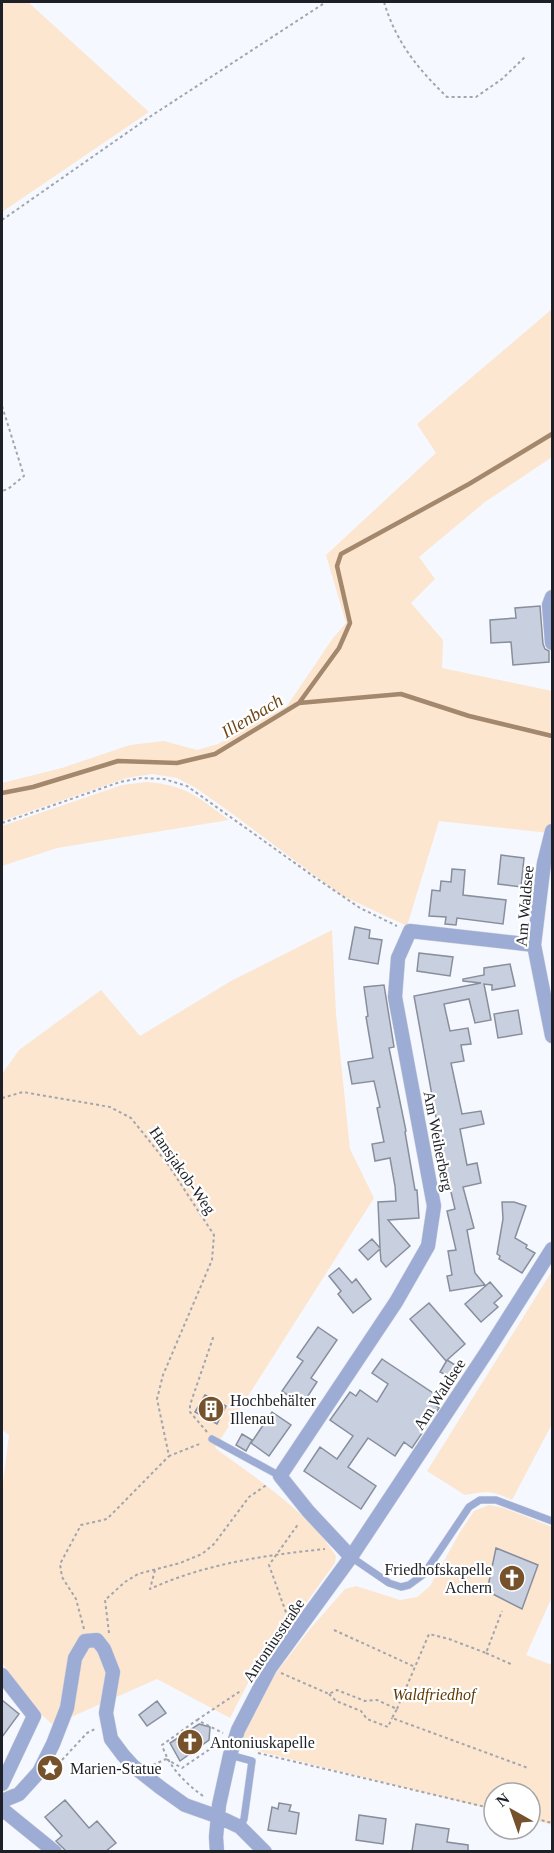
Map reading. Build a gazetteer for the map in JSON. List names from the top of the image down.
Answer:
{
  "streets": {
    "street": ["Am Waldsee", "Am Weiherberg", "Antoniusstraße"],
    "path": ["Hansjakob-Weg"]
  },
  "crossings": [
    ["Am Waldsee", "Antoniusstraße"]
  ],
  "water": ["Illenbach"],
  "parks": ["Waldfriedhof"],
  "places": {
    "building": ["Hochbehälter Illenau"],
    "church": ["Friedhofskapelle Achern", "Antoniuskapelle"],
    "place": ["Marien-Statue"]
  },
  "north": "top left"
}
